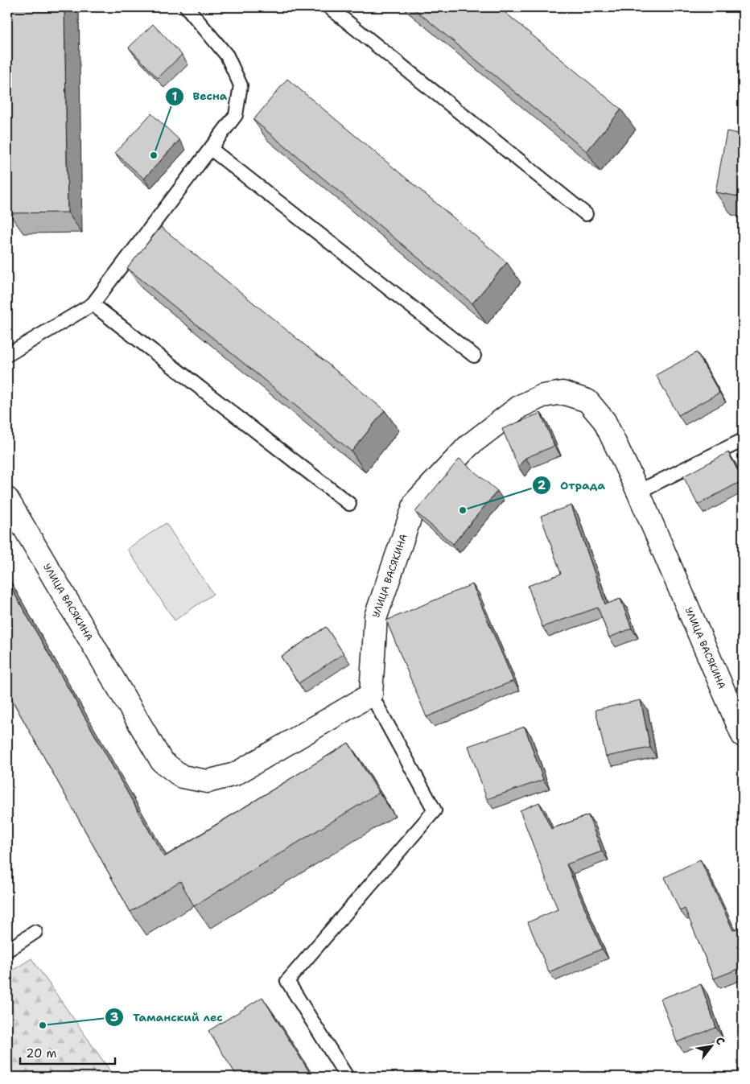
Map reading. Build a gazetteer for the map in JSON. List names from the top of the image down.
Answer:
{
  "streets": {
    "street": ["УЛИЦА ВАСЯКИНА"]
  },
  "places": ["Весна", "Отрада", "Таманский лес"],
  "scale_bar": "20 m",
  "north": "top right"
}
